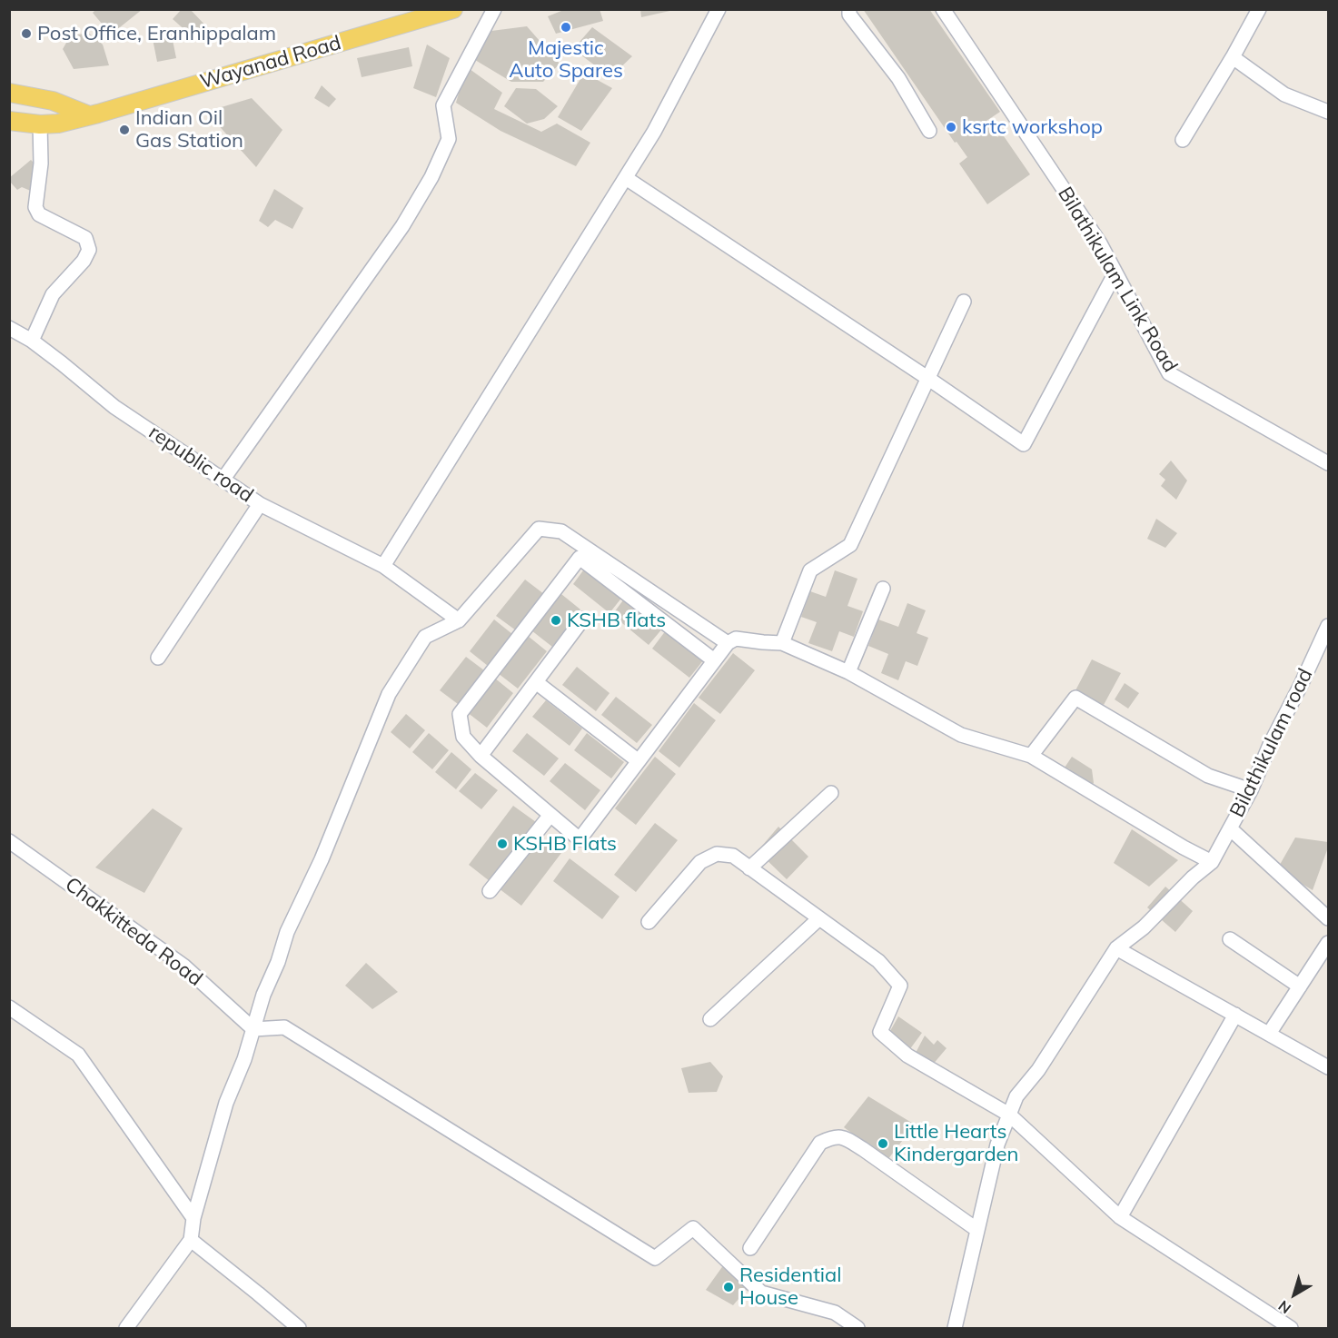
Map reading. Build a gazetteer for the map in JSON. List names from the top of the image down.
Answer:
{
  "streets": {
    "main road": ["Wayanad Road"],
    "street": [
      "Bilathikulam Link Road",
      "republic road",
      "Bilathikulam road",
      "Chakkitteda Road"
    ]
  },
  "places": [
    "Majestic Auto Spares",
    "Post Office, Eranhippalam",
    "ksrtc workshop",
    "Indian Oil Gas Station",
    "KSHB flats",
    "KSHB Flats",
    "Little Hearts Kindergarden",
    "Residential House"
  ],
  "north": "bottom left"
}
